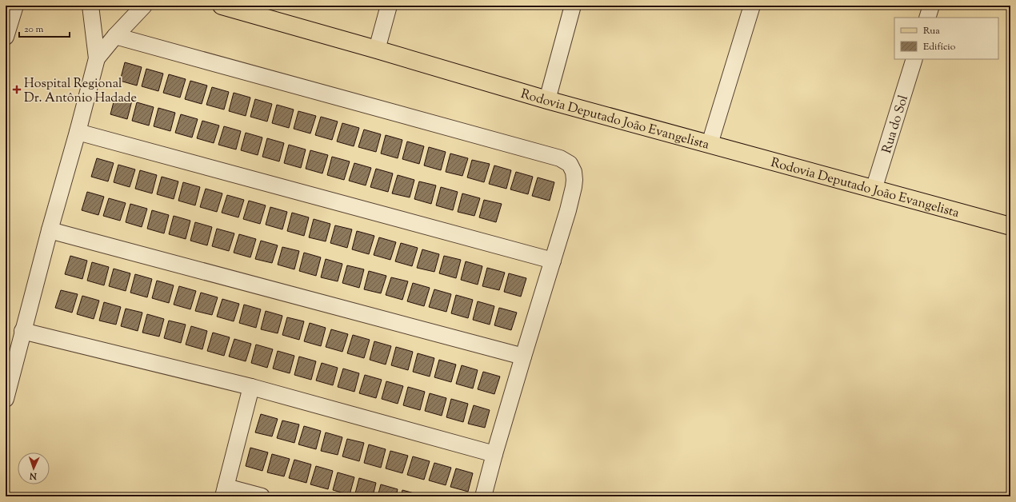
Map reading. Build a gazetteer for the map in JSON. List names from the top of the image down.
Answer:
{
  "streets": {
    "main road": ["Rodovia Deputado João Evangelista"],
    "street": ["Rua do Sol"]
  },
  "crossings": [
    ["Rodovia Deputado João Evangelista", "Rua do Sol"]
  ],
  "places": {
    "health": ["Hospital Regional Dr. Antônio Hadade"]
  },
  "legend": ["Rua", "Edifício"],
  "scale_bar": "20 m",
  "north": "bottom"
}
